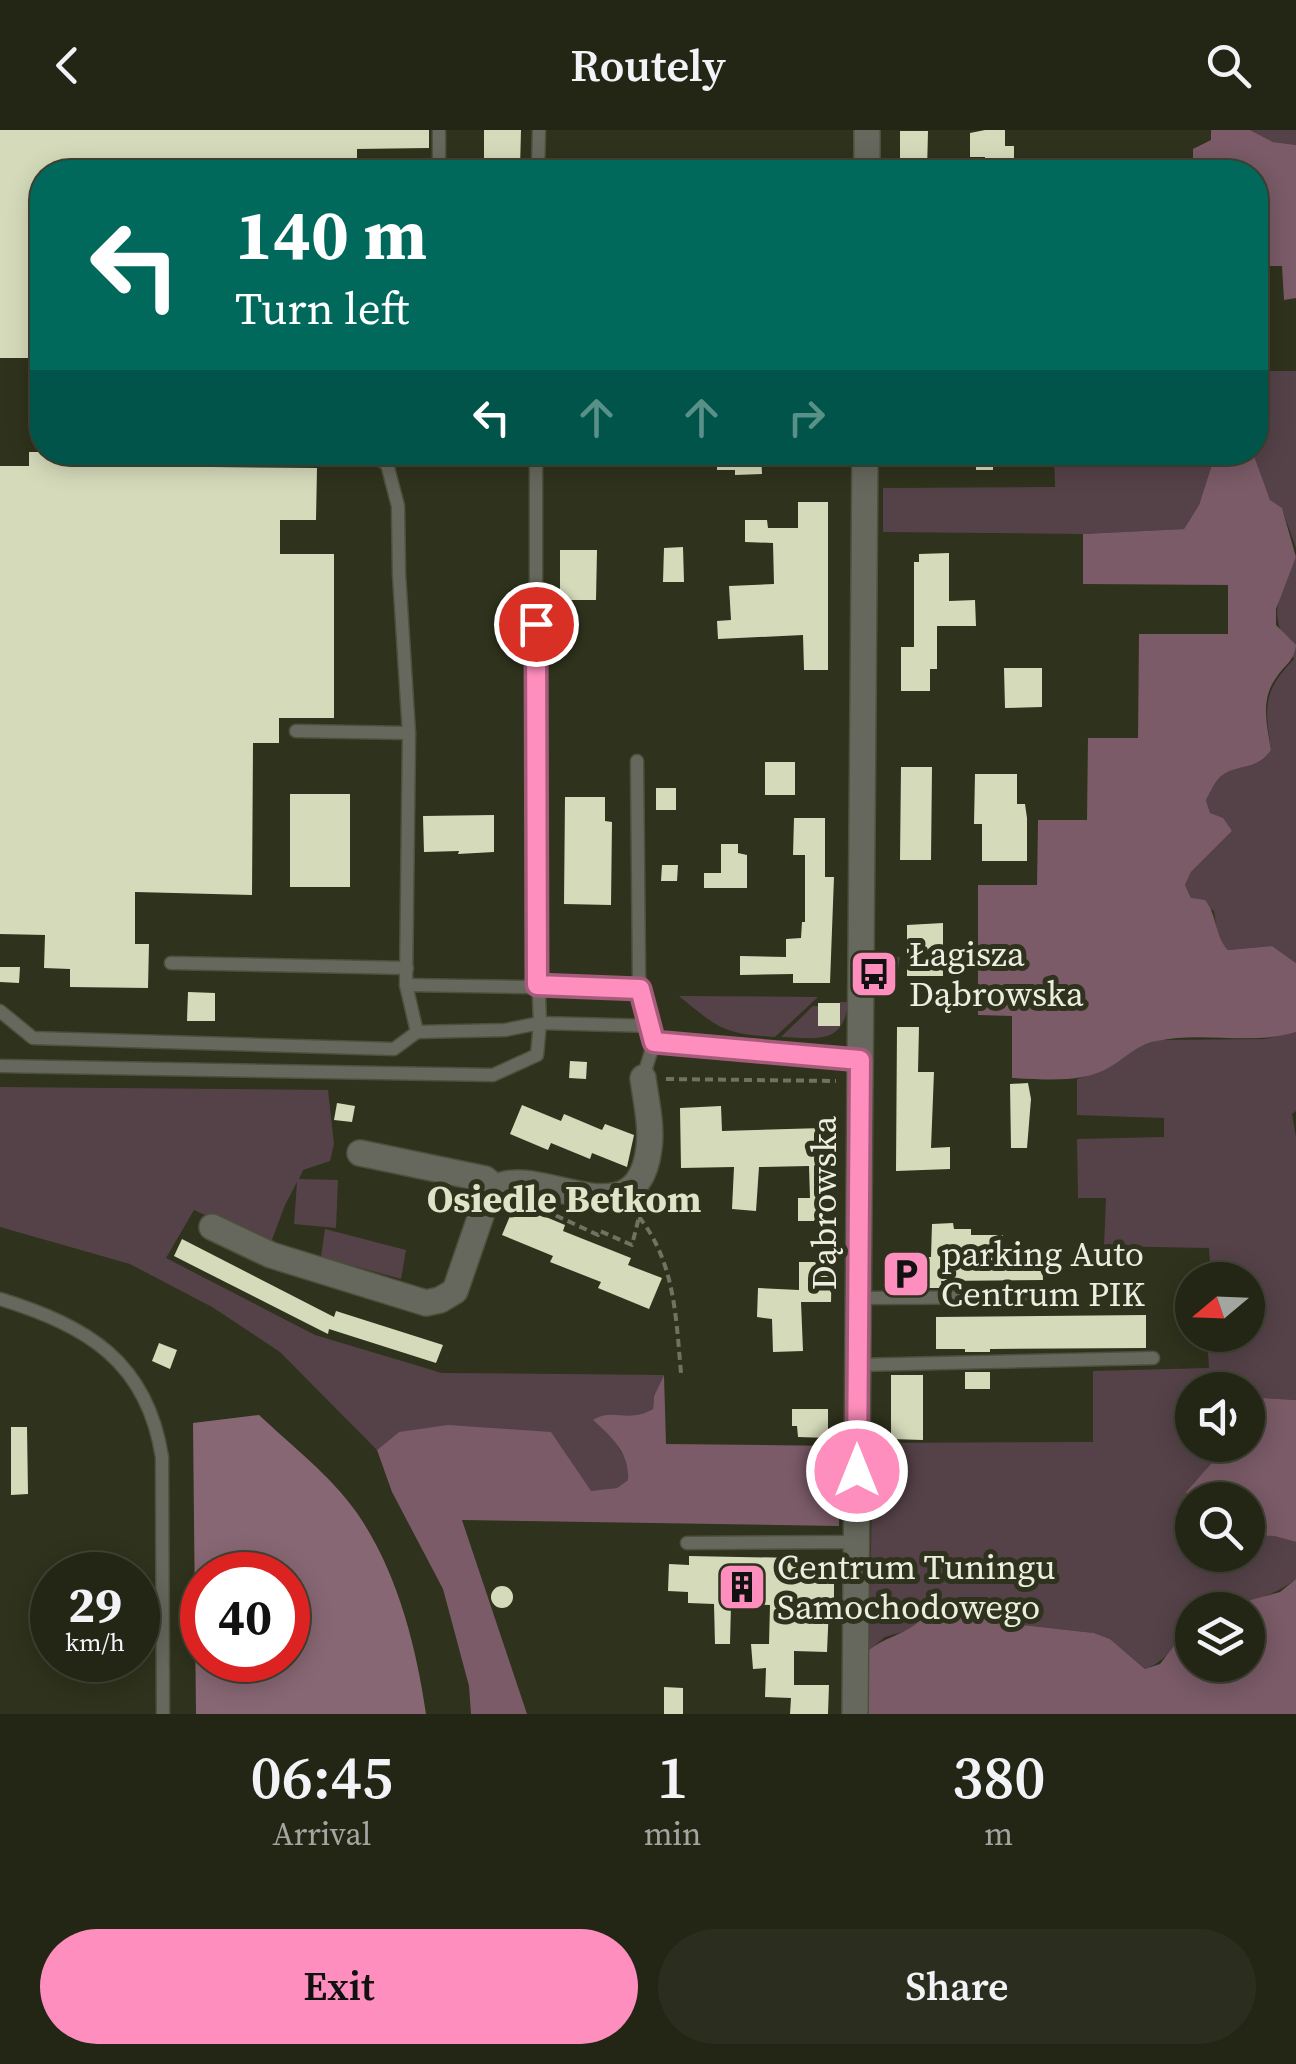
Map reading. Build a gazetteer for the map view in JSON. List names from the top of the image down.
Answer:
{
  "streets": {
    "street": ["Dąbrowska"]
  },
  "districts": ["Osiedle Betkom"],
  "places": {
    "bus stop": ["Łagisza Dąbrowska"],
    "parking": ["parking Auto Centrum PIK"],
    "building": ["Centrum Tuningu Samochodowego"]
  },
  "north": "left",
  "page": {
    "header": "Routely",
    "turn": ["140 m", "Turn left"],
    "speed": "29 km/h",
    "limit": "40",
    "eta": [
      "06:45",
      "Arrival",
      "1",
      "min",
      "380",
      "m"
    ],
    "buttons": ["Exit", "Share"]
  }
}
